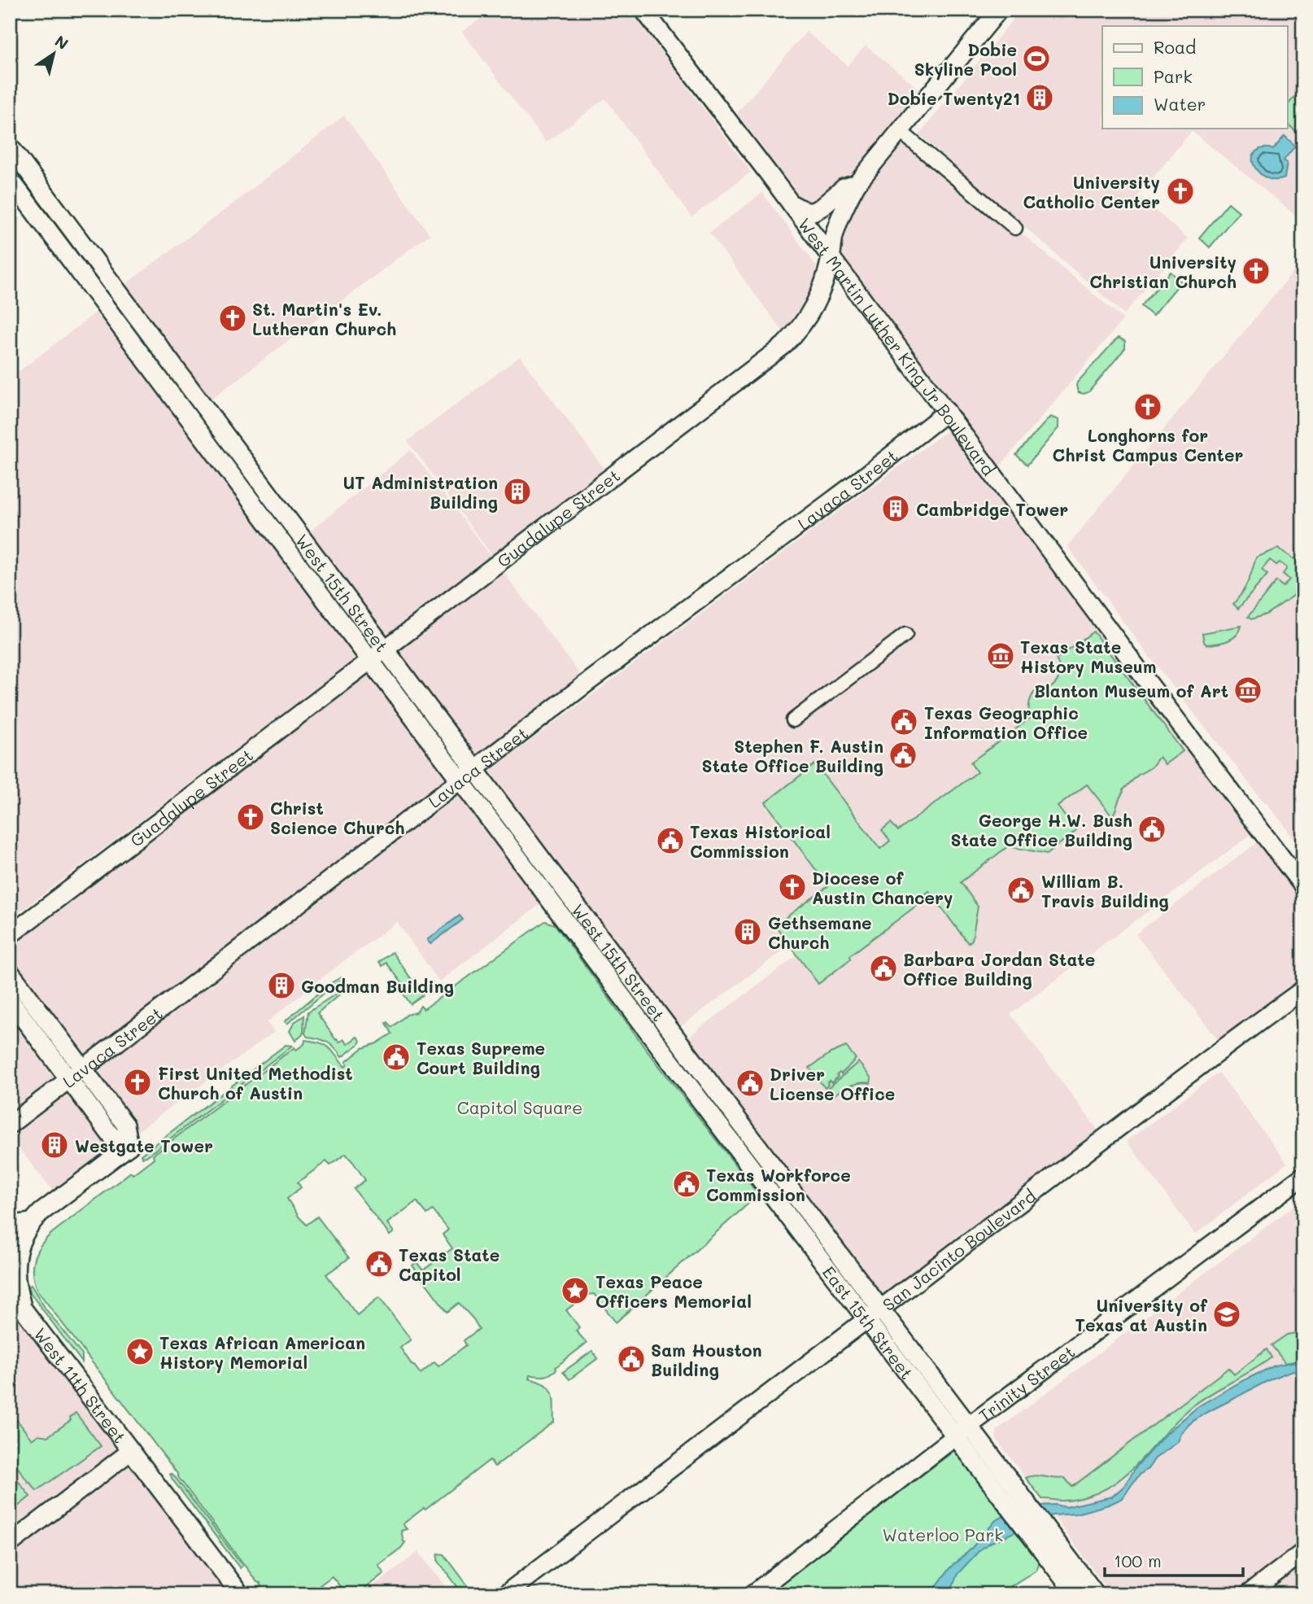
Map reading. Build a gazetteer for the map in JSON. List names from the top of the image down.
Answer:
{
  "streets": {
    "main road": [
      "West Martin Luther King Jr Boulevard",
      "Lavaca Street",
      "Guadalupe Street",
      "West 15th Street",
      "San Jacinto Boulevard",
      "East 15th Street",
      "Trinity Street",
      "West 11th Street"
    ]
  },
  "crossings": [
    ["West Martin Luther King Jr Boulevard", "Lavaca Street"],
    ["West Martin Luther King Jr Boulevard", "Guadalupe Street"],
    ["Lavaca Street", "West 15th Street"],
    ["Guadalupe Street", "West 15th Street"],
    ["West 15th Street", "East 15th Street"],
    ["San Jacinto Boulevard", "East 15th Street"],
    ["East 15th Street", "Trinity Street"]
  ],
  "parks": ["Capitol Square", "Waterloo Park"],
  "places": {
    "sports": ["Dobie Skyline Pool"],
    "building": [
      "Dobie Twenty21",
      "UT Administration Building",
      "Cambridge Tower",
      "Gethsemane Church",
      "Goodman Building",
      "Westgate Tower"
    ],
    "church": [
      "University Catholic Center",
      "University Christian Church",
      "St. Martin's Ev. Lutheran Church",
      "Longhorns for Christ Campus Center",
      "Christ Science Church",
      "Diocese of Austin Chancery",
      "First United Methodist Church of Austin"
    ],
    "museum": ["Texas State History Museum", "Blanton Museum of Art"],
    "public building": [
      "Texas Geographic Information Office",
      "Stephen F. Austin State Office Building",
      "George H.W. Bush State Office Building",
      "Texas Historical Commission",
      "William B. Travis Building",
      "Barbara Jordan State Office Building",
      "Texas Supreme Court Building",
      "Driver License Office",
      "Texas Workforce Commission",
      "Texas State Capitol",
      "Sam Houston Building"
    ],
    "place": ["Texas Peace Officers Memorial", "Texas African American History Memorial"],
    "school or university": ["University of Texas at Austin"]
  },
  "legend": ["Road", "Park", "Water"],
  "scale_bar": "100 m",
  "north": "top right"
}
